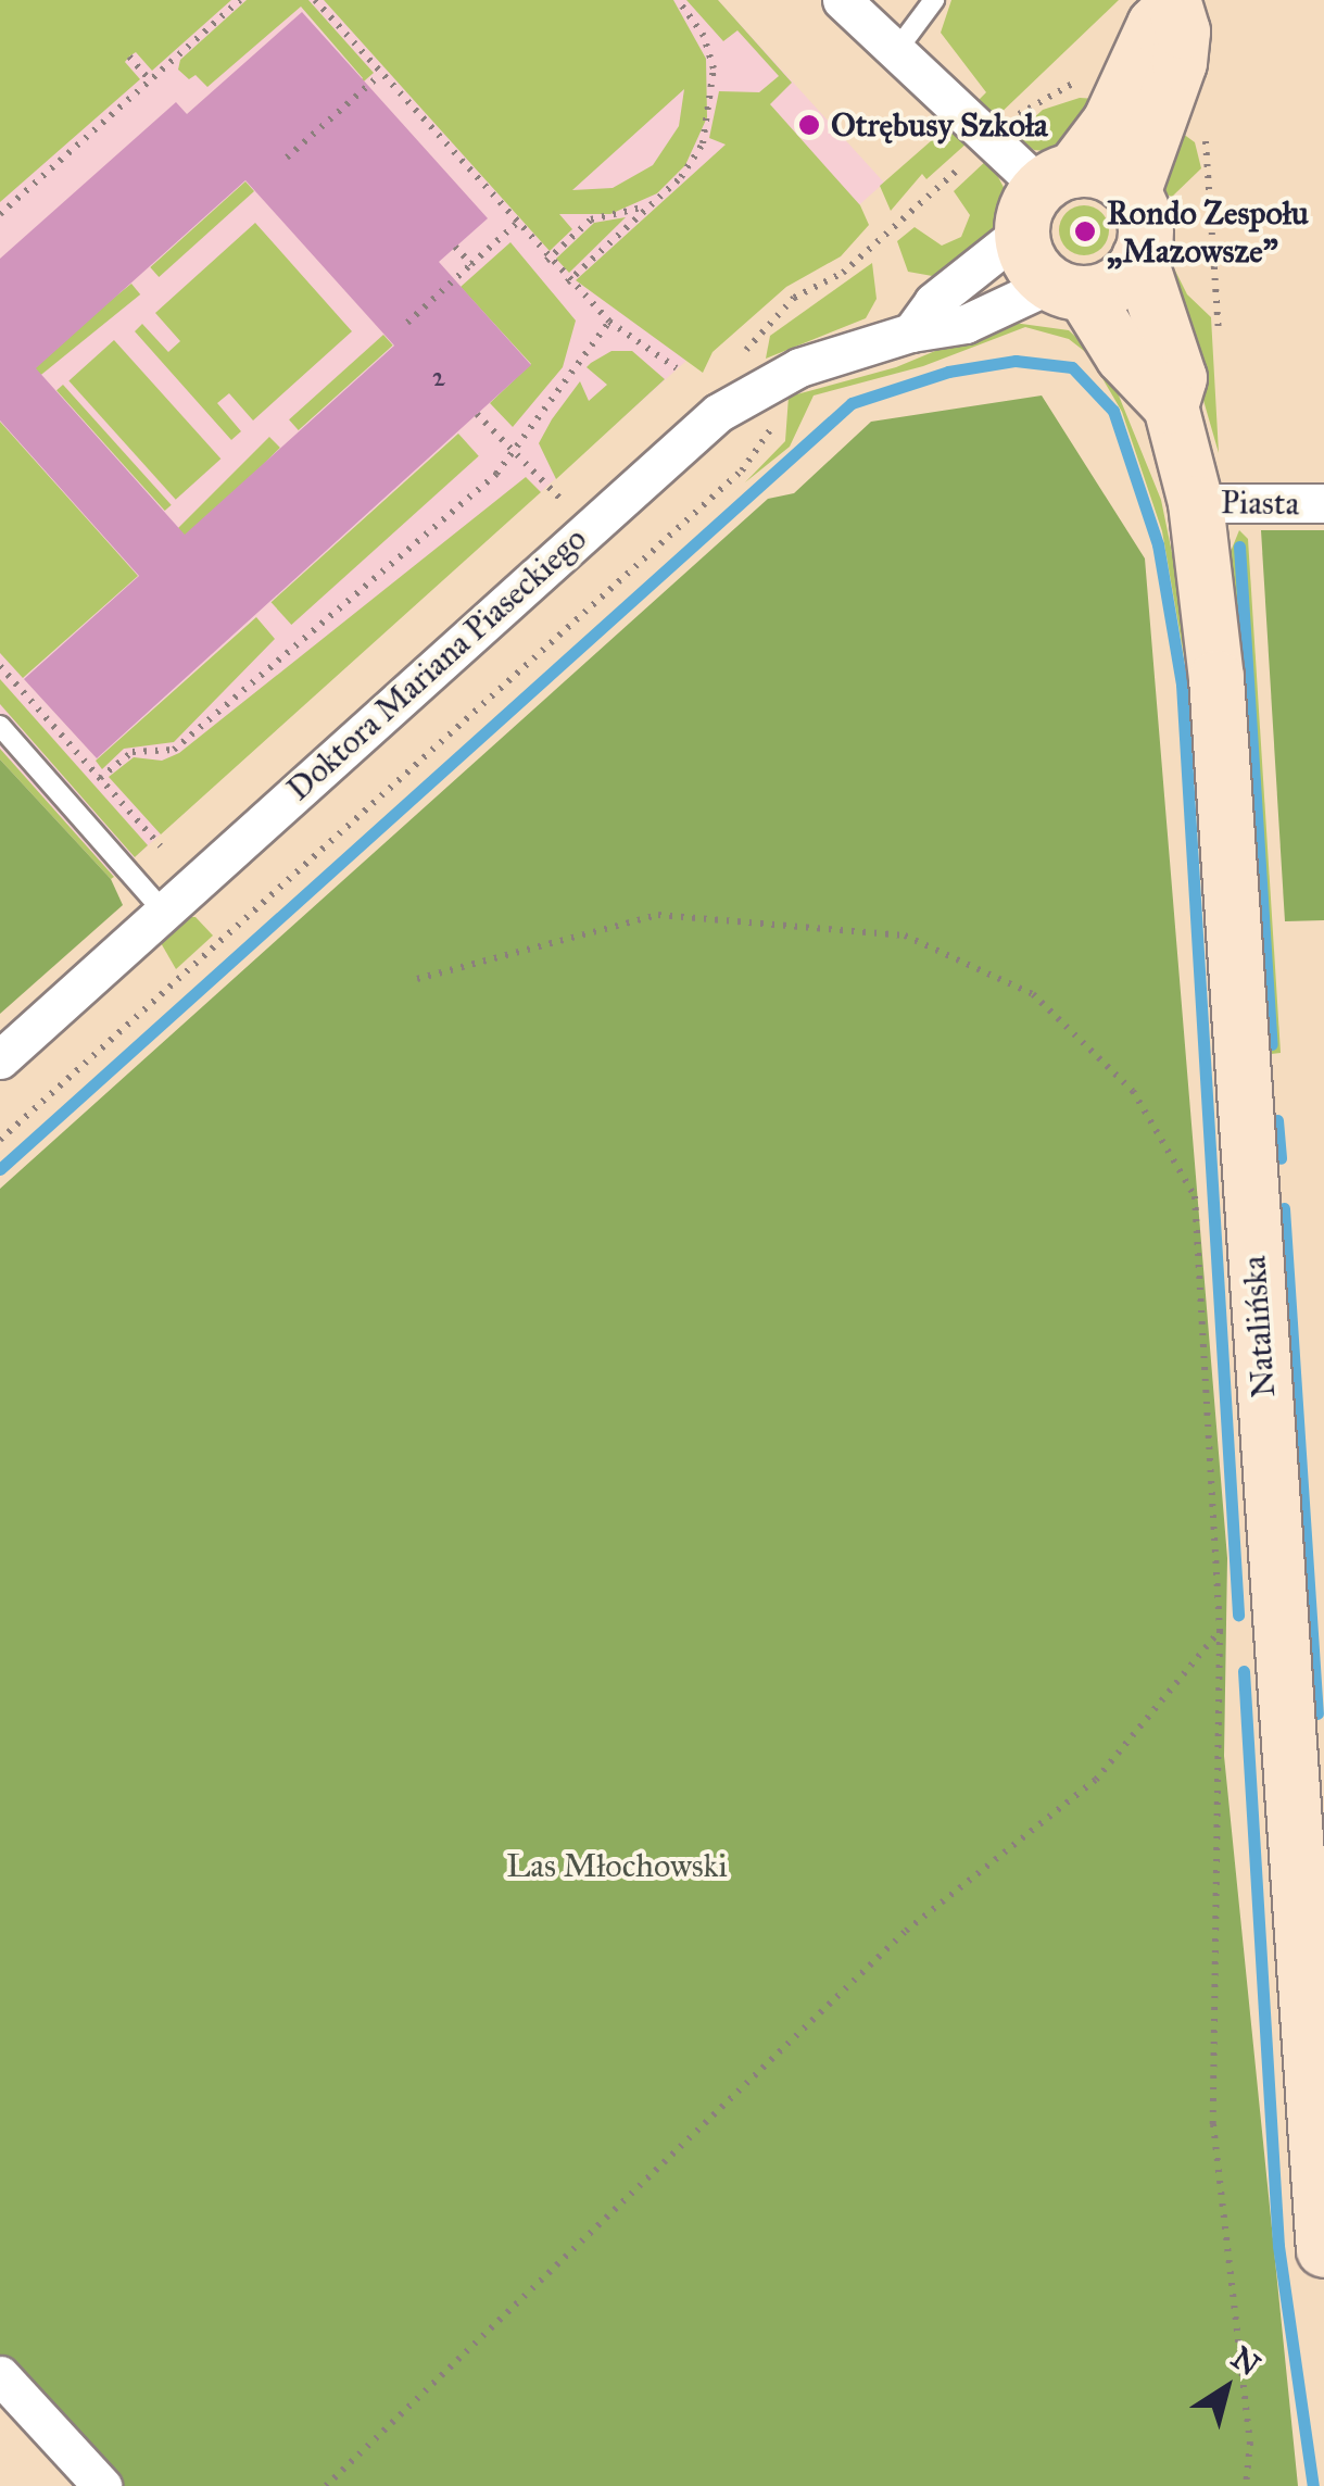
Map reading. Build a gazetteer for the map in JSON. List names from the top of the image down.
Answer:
{
  "streets": {
    "main road": ["Natalińska"],
    "street": ["Piasta", "Doktora Mariana Piaseckiego"]
  },
  "crossings": [
    ["Piasta", "Natalińska"],
    ["Doktora Mariana Piaseckiego", "Natalińska"]
  ],
  "parks": ["Las Młochowski"],
  "places": ["Otrębusy Szkoła", "Rondo Zespołu „Mazowsze”"],
  "house_numbers": ["2"],
  "north": "top right"
}
